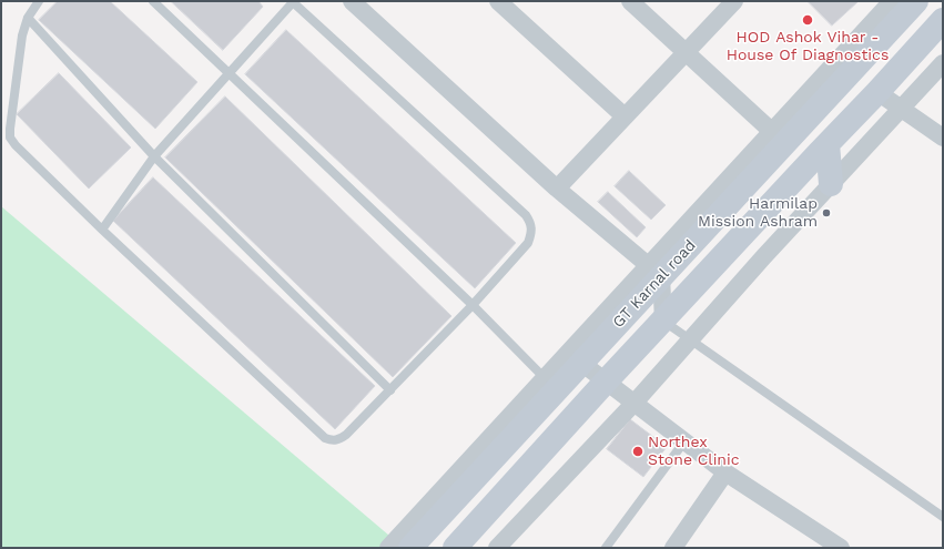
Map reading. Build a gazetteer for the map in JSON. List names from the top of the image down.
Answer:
{
  "streets": {
    "main road": ["GT Karnal road"]
  },
  "places": ["HOD Ashok Vihar - House Of Diagnostics", "Harmilap Mission Ashram", "Northex Stone Clinic"]
}
